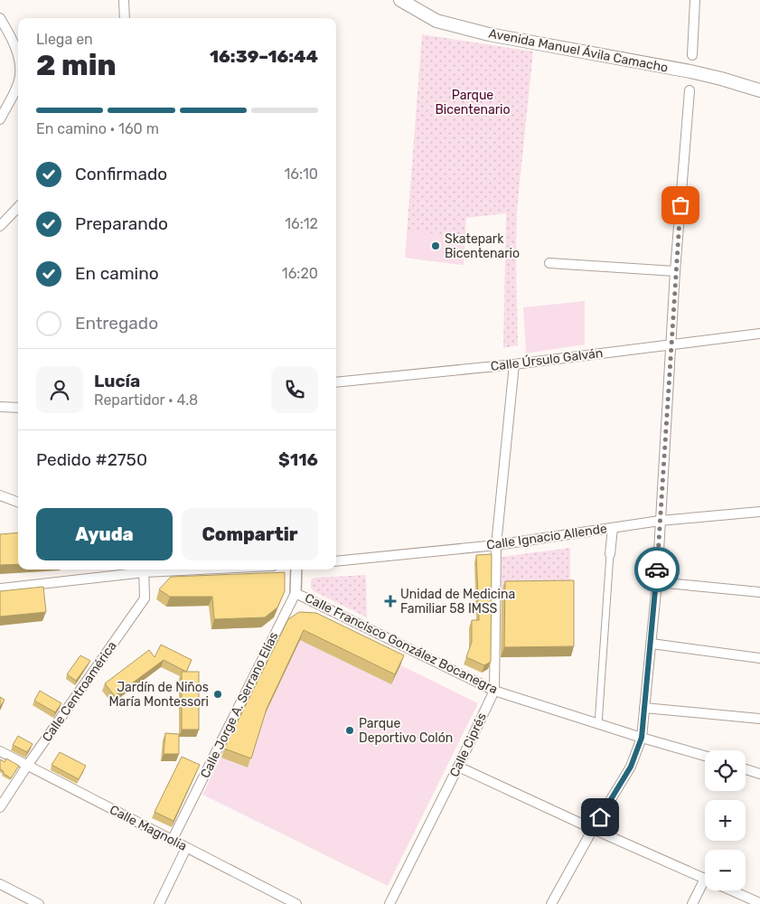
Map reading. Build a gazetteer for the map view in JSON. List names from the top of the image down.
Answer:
{
  "streets": {
    "main road": ["Avenida Manuel Ávila Camacho"],
    "street": [
      "Calle Úrsulo Galván",
      "Calle Ignacio Allende",
      "Calle Francisco González Bocanegra",
      "Calle Centroamérica",
      "Calle Jorge A. Serrano Elías",
      "Calle Ciprés",
      "Calle Magnolia"
    ]
  },
  "crossings": [
    ["Calle Úrsulo Galván", "Calle Ciprés"],
    ["Calle Ignacio Allende", "Calle Ciprés"],
    ["Calle Francisco González Bocanegra", "Calle Jorge A. Serrano Elías"],
    ["Calle Francisco González Bocanegra", "Calle Ciprés"],
    ["Calle Centroamérica", "Calle Magnolia"],
    ["Calle Jorge A. Serrano Elías", "Calle Magnolia"]
  ],
  "parks": ["Parque Bicentenario"],
  "places": {
    "other": ["Skatepark Bicentenario", "Jardín de Niños María Montessori", "Parque Deportivo Colón"],
    "health": ["Unidad de Medicina Familiar 58 IMSS"]
  },
  "page": {
    "heading": ["2 min", "Llega en", "16:39–16:44"],
    "panel": [
      "Lucía",
      "Repartidor · 4.8",
      "Pedido #2750",
      "$116"
    ],
    "bar": "En camino · 160 m",
    "list": [
      ["Confirmado", "16:10"],
      ["Preparando", "16:12"],
      ["En camino", "16:20"],
      "Entregado"
    ],
    "buttons": ["Ayuda", "Compartir"],
    "map_buttons": ["+", "−"]
  }
}
